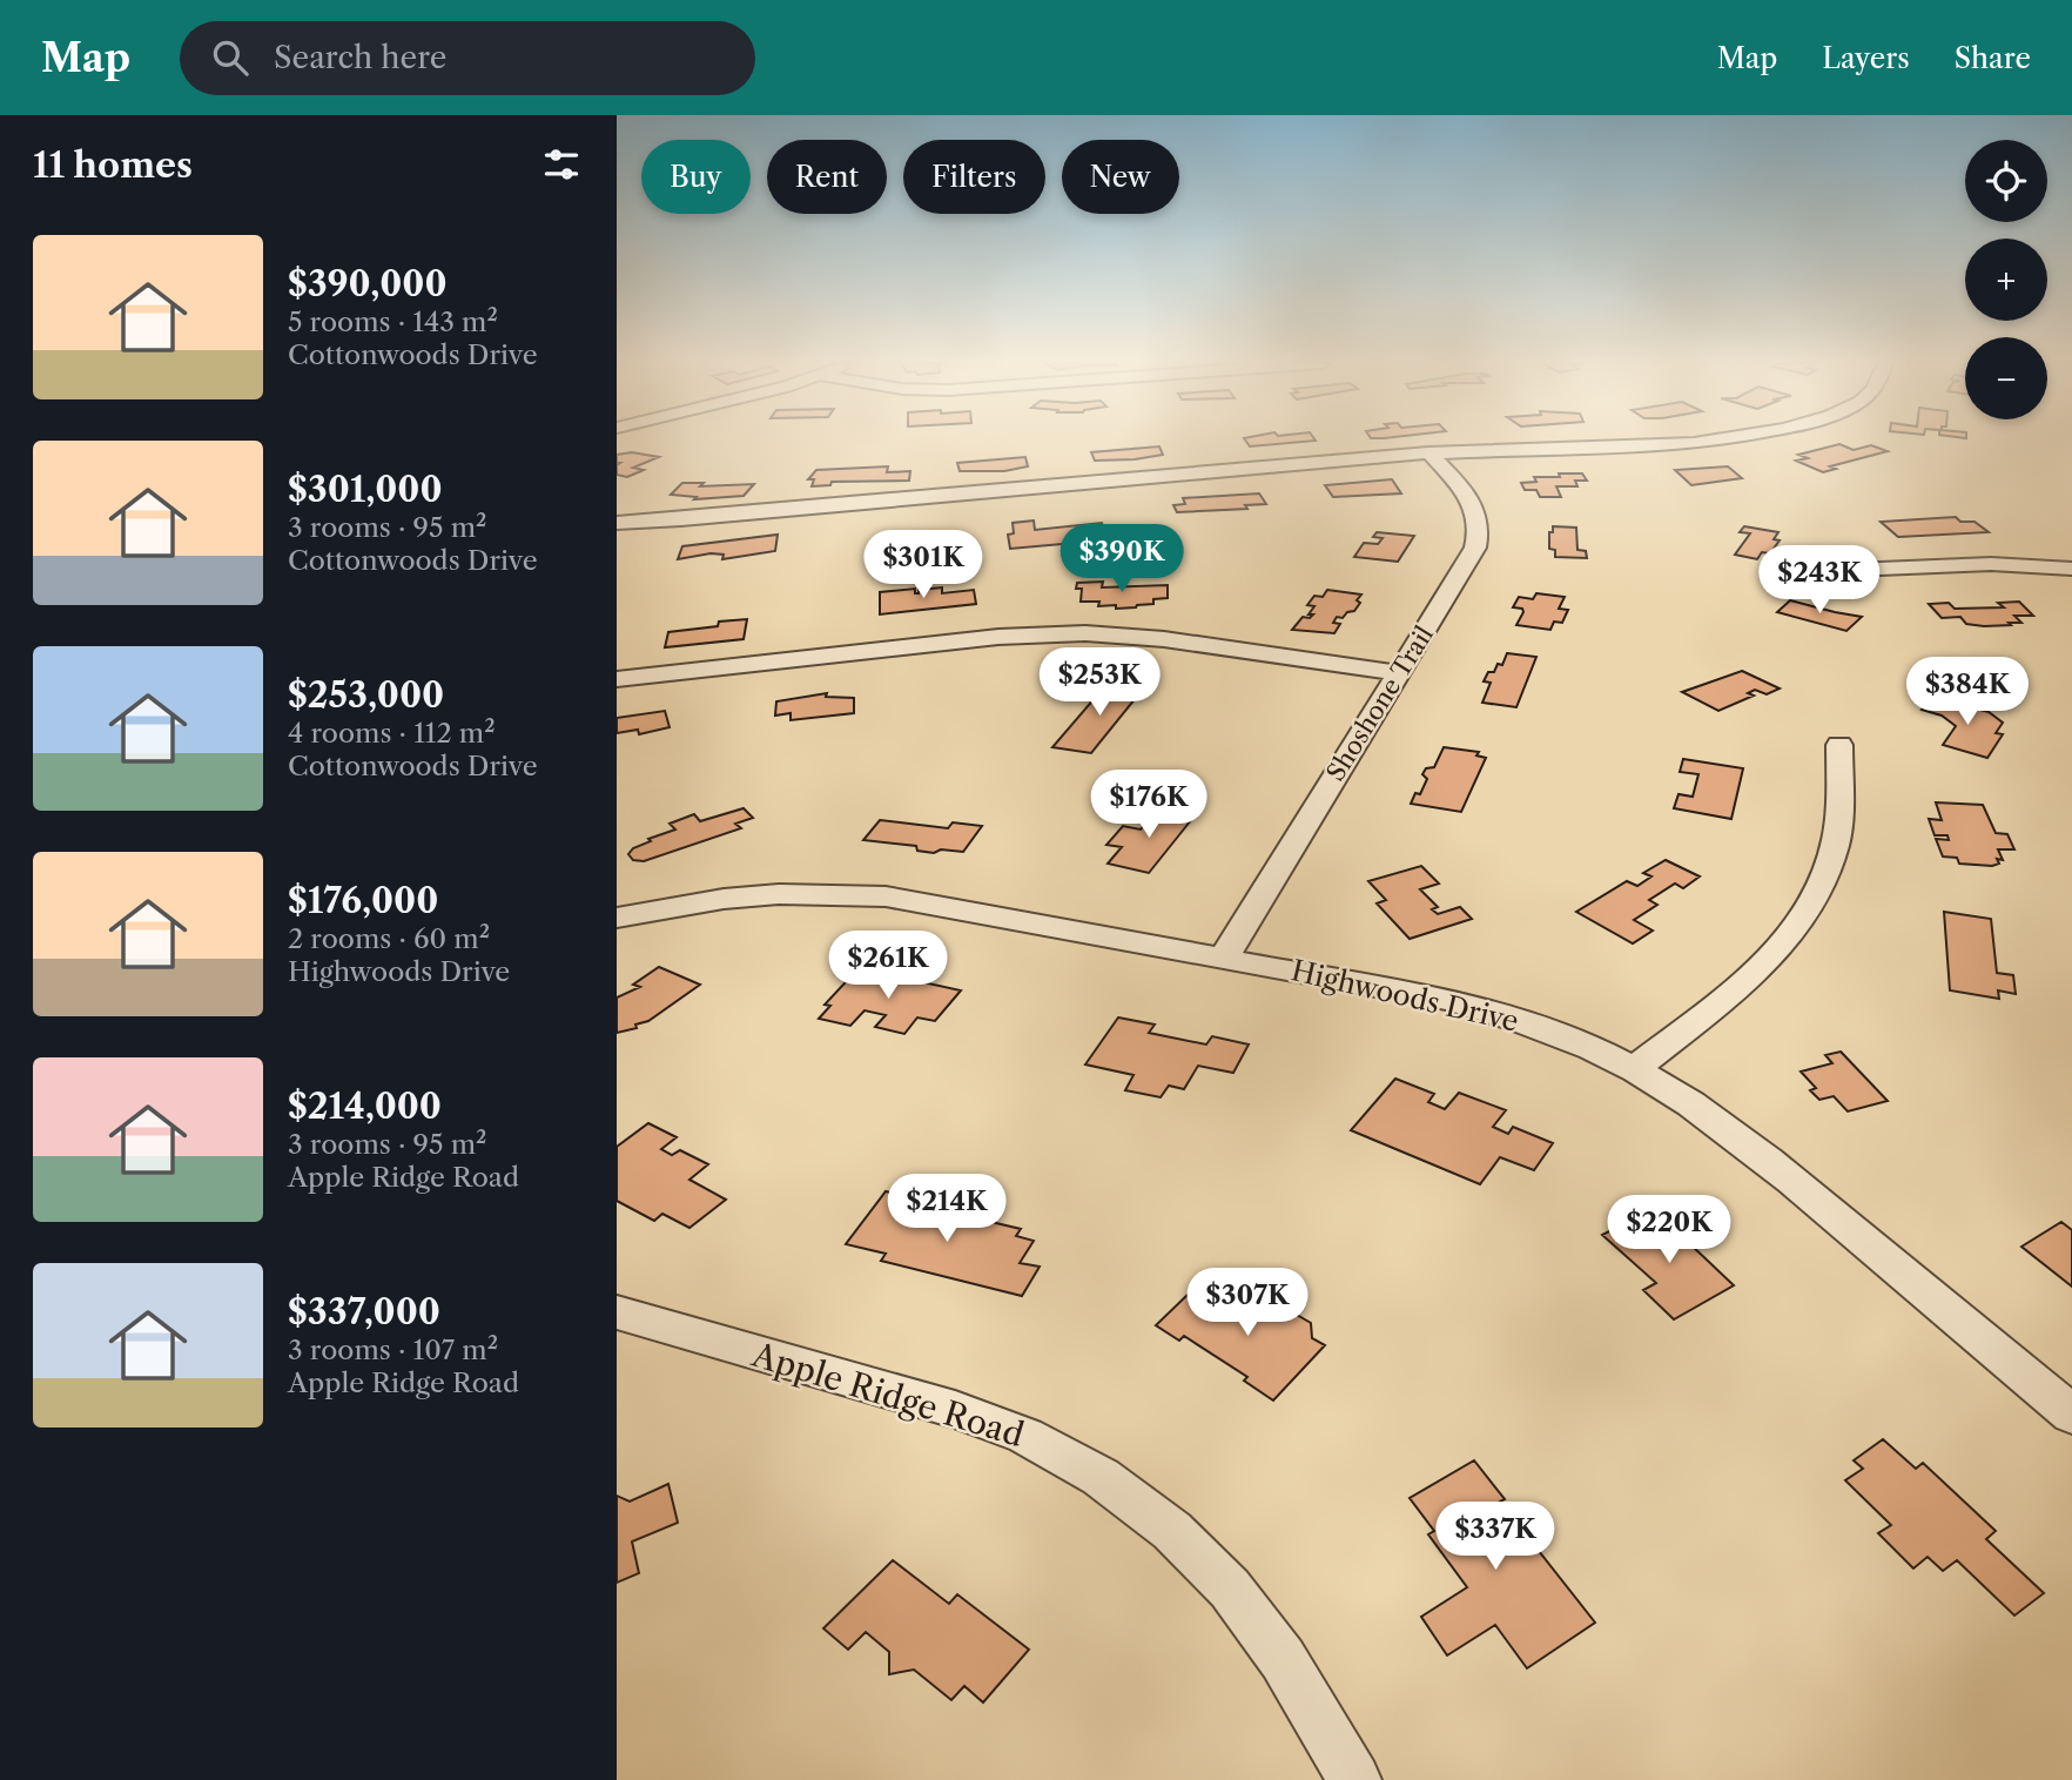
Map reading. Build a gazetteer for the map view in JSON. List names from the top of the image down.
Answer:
{
  "streets": {
    "street": ["Shoshone Trail", "Highwoods Drive", "Apple Ridge Road"]
  },
  "crossings": [
    ["Shoshone Trail", "Highwoods Drive"]
  ],
  "page": {
    "header": "Map",
    "search": "Search here",
    "nav": ["Map", "Layers", "Share"],
    "heading": "11 homes",
    "map_buttons": ["+", "−"],
    "chip": [
      "Buy",
      "Rent",
      "Filters",
      "New"
    ],
    "list": [
      {
        "name": "$390,000",
        "note": "5 rooms · 143 m² · Cottonwoods Drive"
      },
      {
        "name": "$301,000",
        "note": "3 rooms · 95 m² · Cottonwoods Drive"
      },
      {
        "name": "$253,000",
        "note": "4 rooms · 112 m² · Cottonwoods Drive"
      },
      {
        "name": "$176,000",
        "note": "2 rooms · 60 m² · Highwoods Drive"
      },
      {
        "name": "$214,000",
        "note": "3 rooms · 95 m² · Apple Ridge Road"
      },
      {
        "name": "$337,000",
        "note": "3 rooms · 107 m² · Apple Ridge Road"
      }
    ],
    "price": [
      "$390K",
      "$301K",
      "$243K",
      "$253K",
      "$384K",
      "$176K",
      "$261K",
      "$214K",
      "$220K",
      "$307K",
      "$337K"
    ]
  }
}
